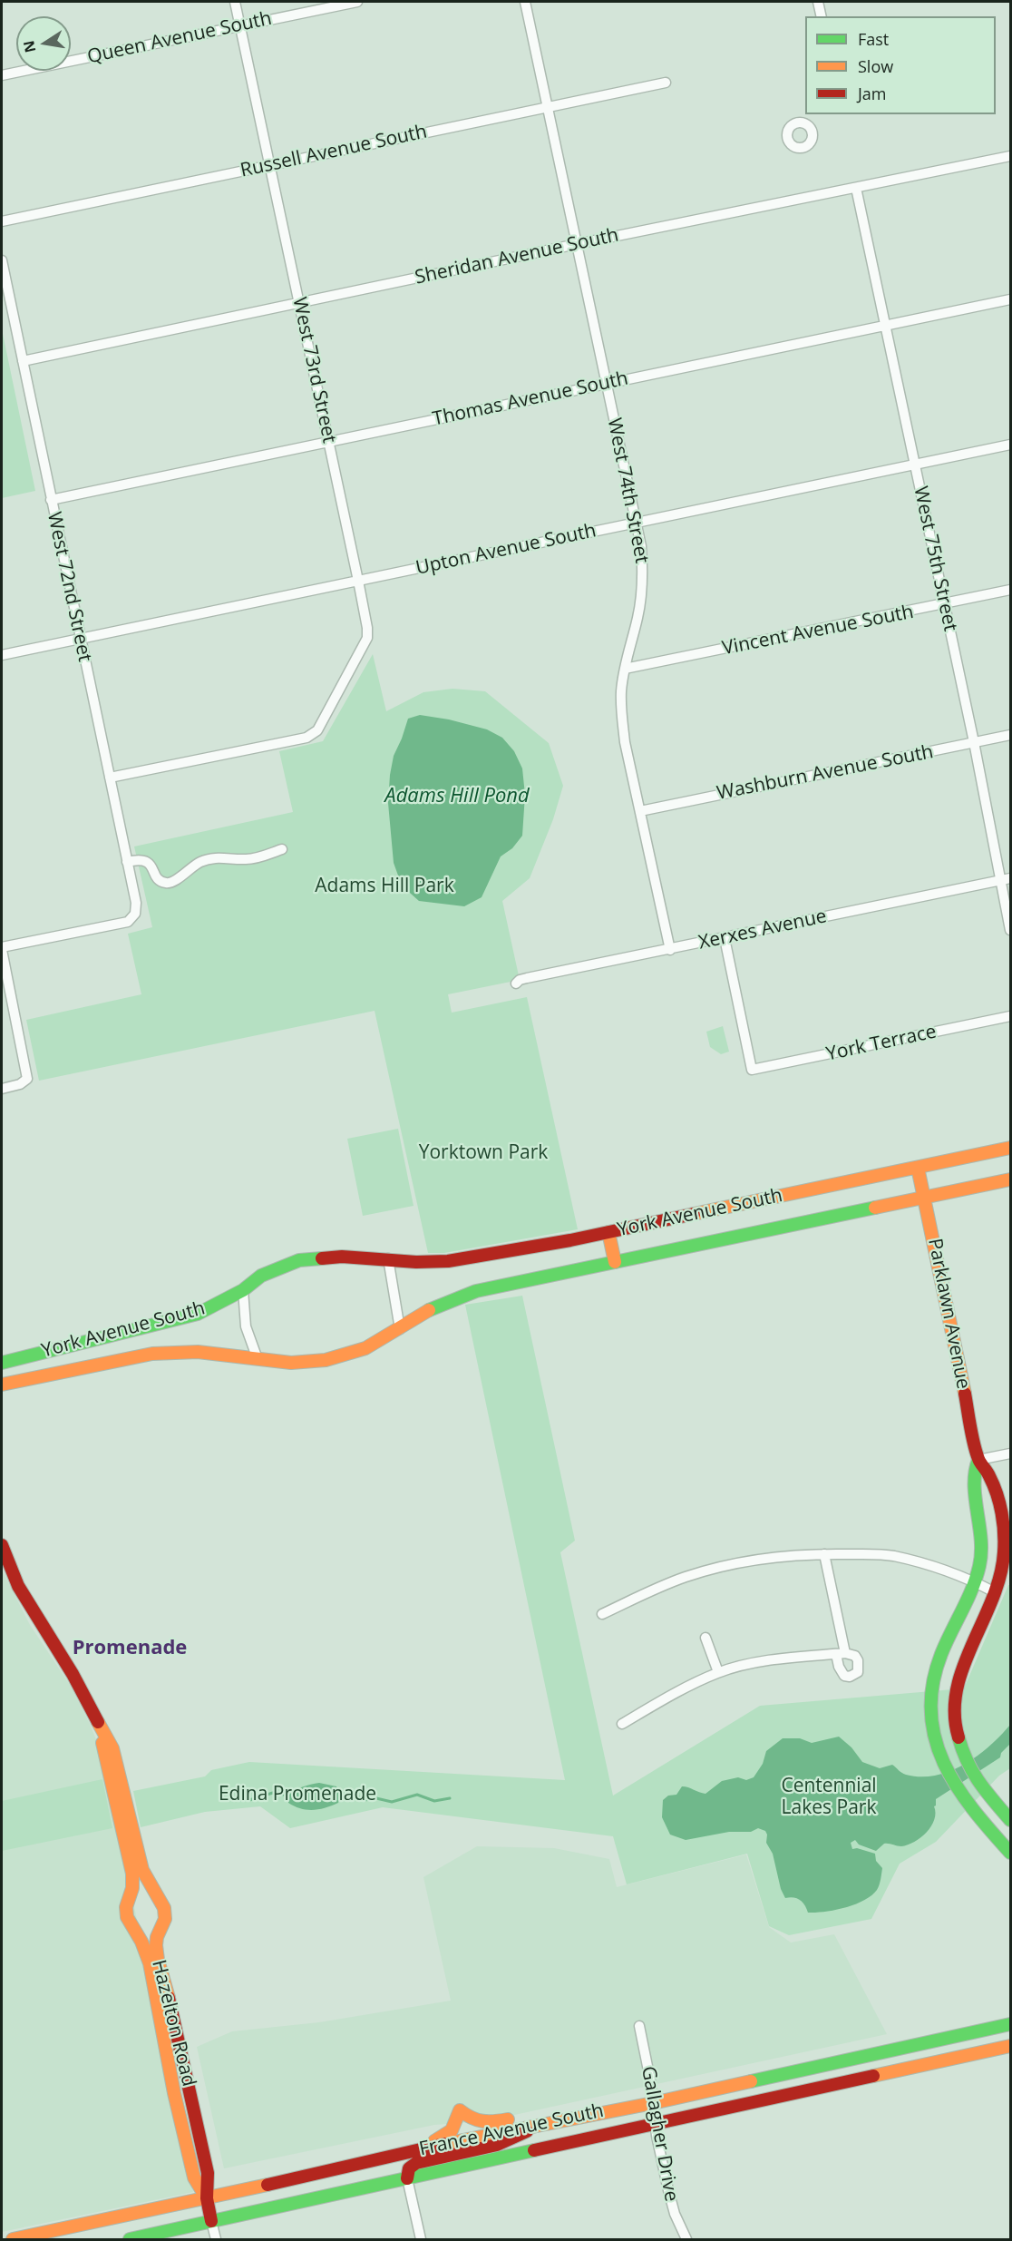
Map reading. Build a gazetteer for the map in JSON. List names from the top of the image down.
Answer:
{
  "streets": {
    "street": [
      "Queen Avenue South",
      "Russell Avenue South",
      "Sheridan Avenue South",
      "West 73rd Street",
      "Thomas Avenue South",
      "West 74th Street",
      "Upton Avenue South",
      "West 75th Street",
      "West 72nd Street",
      "Vincent Avenue South",
      "Washburn Avenue South",
      "Xerxes Avenue",
      "York Terrace",
      "York Avenue South",
      "Parklawn Avenue",
      "Hazelton Road",
      "France Avenue South",
      "Gallagher Drive"
    ]
  },
  "crossings": [
    ["Queen Avenue South", "West 73rd Street"],
    ["Russell Avenue South", "West 73rd Street"],
    ["Russell Avenue South", "West 74th Street"],
    ["Sheridan Avenue South", "West 73rd Street"],
    ["Sheridan Avenue South", "West 74th Street"],
    ["Sheridan Avenue South", "West 75th Street"],
    ["Sheridan Avenue South", "West 72nd Street"],
    ["West 73rd Street", "Thomas Avenue South"],
    ["West 73rd Street", "Upton Avenue South"],
    ["West 73rd Street", "West 72nd Street"],
    ["Thomas Avenue South", "West 74th Street"],
    ["Thomas Avenue South", "West 75th Street"],
    ["Thomas Avenue South", "West 72nd Street"],
    ["West 74th Street", "Upton Avenue South"],
    ["West 74th Street", "Vincent Avenue South"],
    ["West 74th Street", "Washburn Avenue South"],
    ["West 74th Street", "Xerxes Avenue"],
    ["Upton Avenue South", "West 75th Street"],
    ["Upton Avenue South", "West 72nd Street"],
    ["West 75th Street", "Vincent Avenue South"],
    ["West 75th Street", "Washburn Avenue South"],
    ["West 75th Street", "Xerxes Avenue"],
    ["Xerxes Avenue", "York Terrace"],
    ["York Avenue South", "Parklawn Avenue"],
    ["Hazelton Road", "France Avenue South"],
    ["France Avenue South", "Gallagher Drive"]
  ],
  "districts": ["Promenade"],
  "water": ["Adams Hill Pond"],
  "parks": [
    "Adams Hill Park",
    "Yorktown Park",
    "Centennial Lakes Park",
    "Edina Promenade"
  ],
  "legend": ["Fast", "Slow", "Jam"],
  "north": "left"
}
